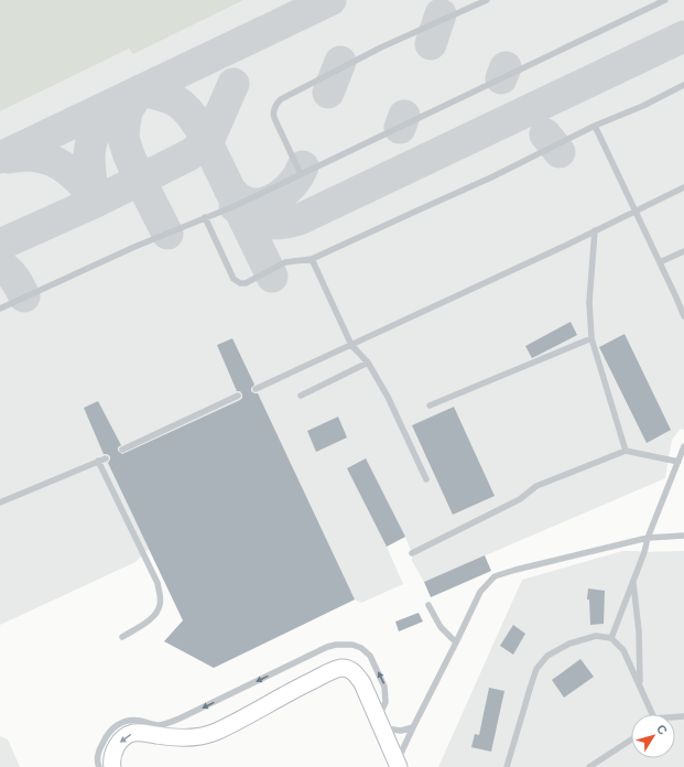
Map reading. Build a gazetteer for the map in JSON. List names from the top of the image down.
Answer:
{
  "north": "top right"
}
